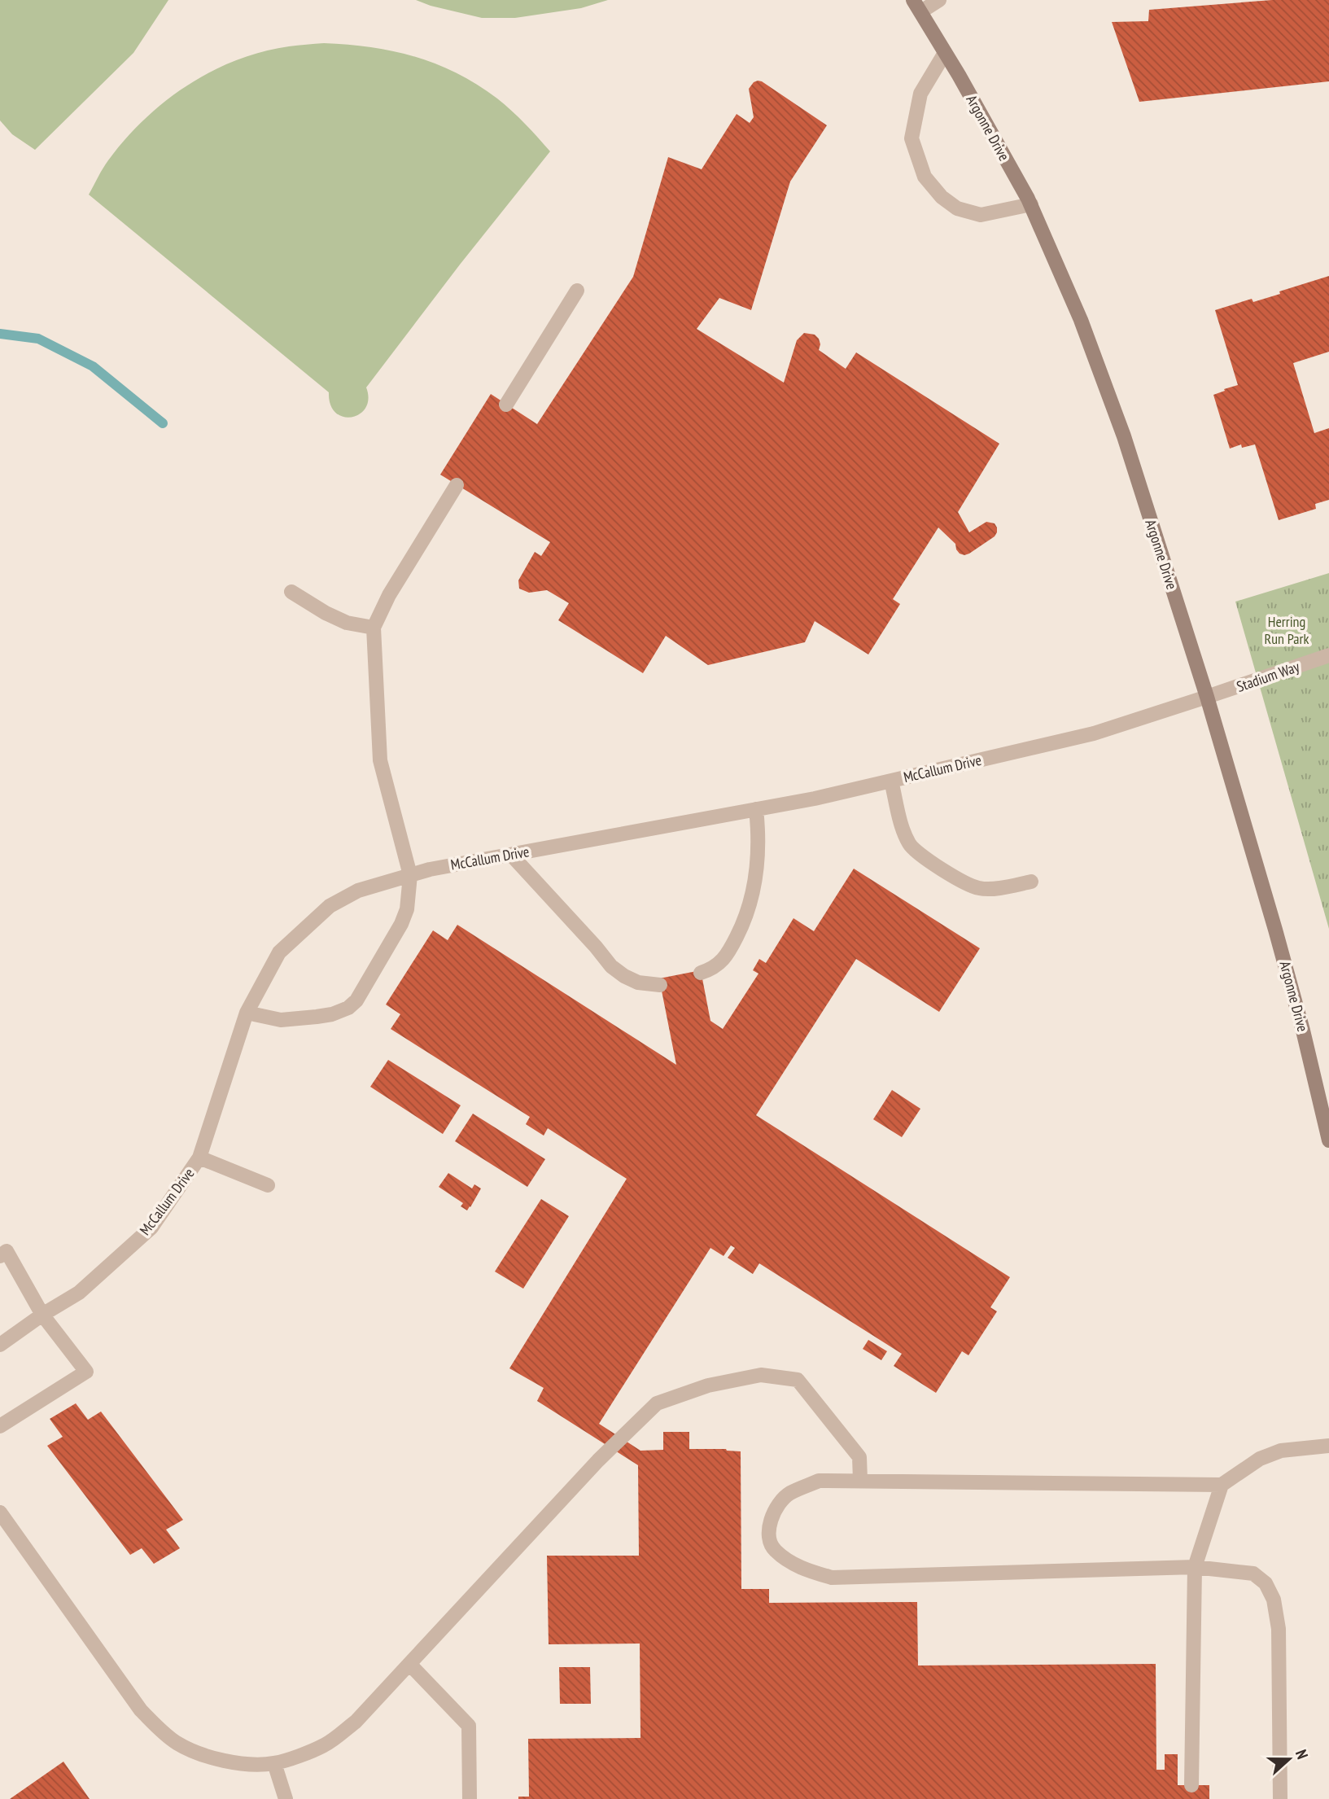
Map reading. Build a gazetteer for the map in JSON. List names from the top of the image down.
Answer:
{
  "streets": {
    "main road": ["Argonne Drive"],
    "street": ["Stadium Way", "McCallum Drive"]
  },
  "crossings": [
    ["Argonne Drive", "Stadium Way"],
    ["Argonne Drive", "McCallum Drive"],
    ["Stadium Way", "McCallum Drive"]
  ],
  "parks": ["Herring Run Park"],
  "north": "right"
}
